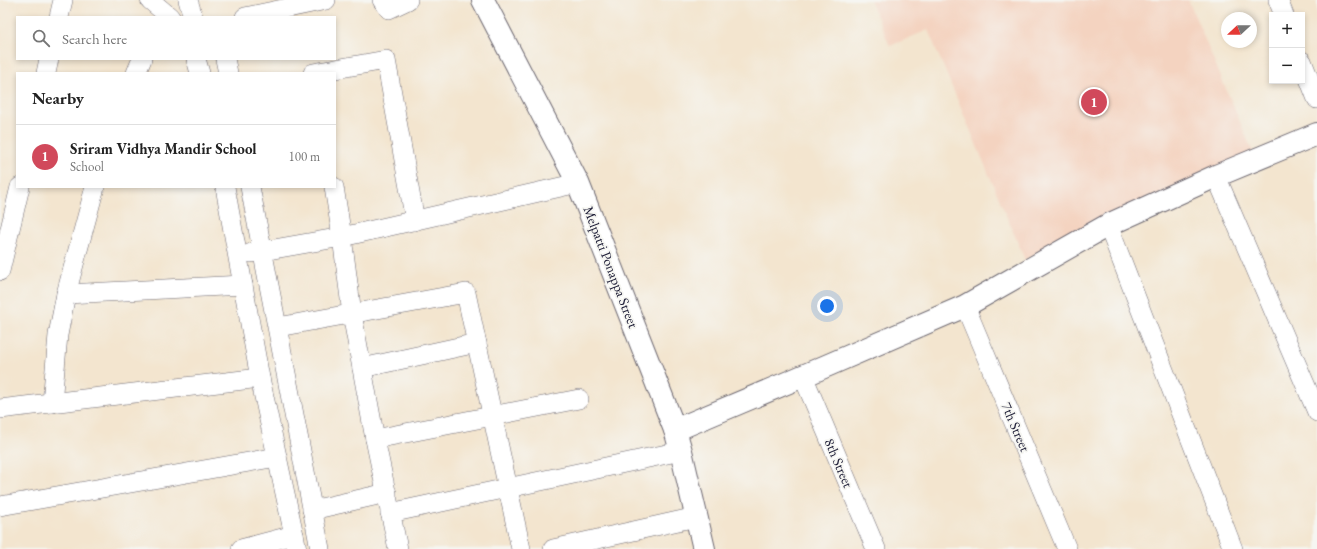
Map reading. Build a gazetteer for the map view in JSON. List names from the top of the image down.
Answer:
{
  "streets": {
    "street": ["Melpatti Ponappa Street", "7th Street", "8th Street"]
  },
  "north": "left",
  "page": {
    "map_buttons": ["+", "−"],
    "search": "Search here",
    "heading": "Nearby",
    "pins": "1",
    "list": [
      {
        "mark": "1",
        "name": "Sriram Vidhya Mandir School",
        "note": "School",
        "value": "100 m"
      }
    ]
  }
}
